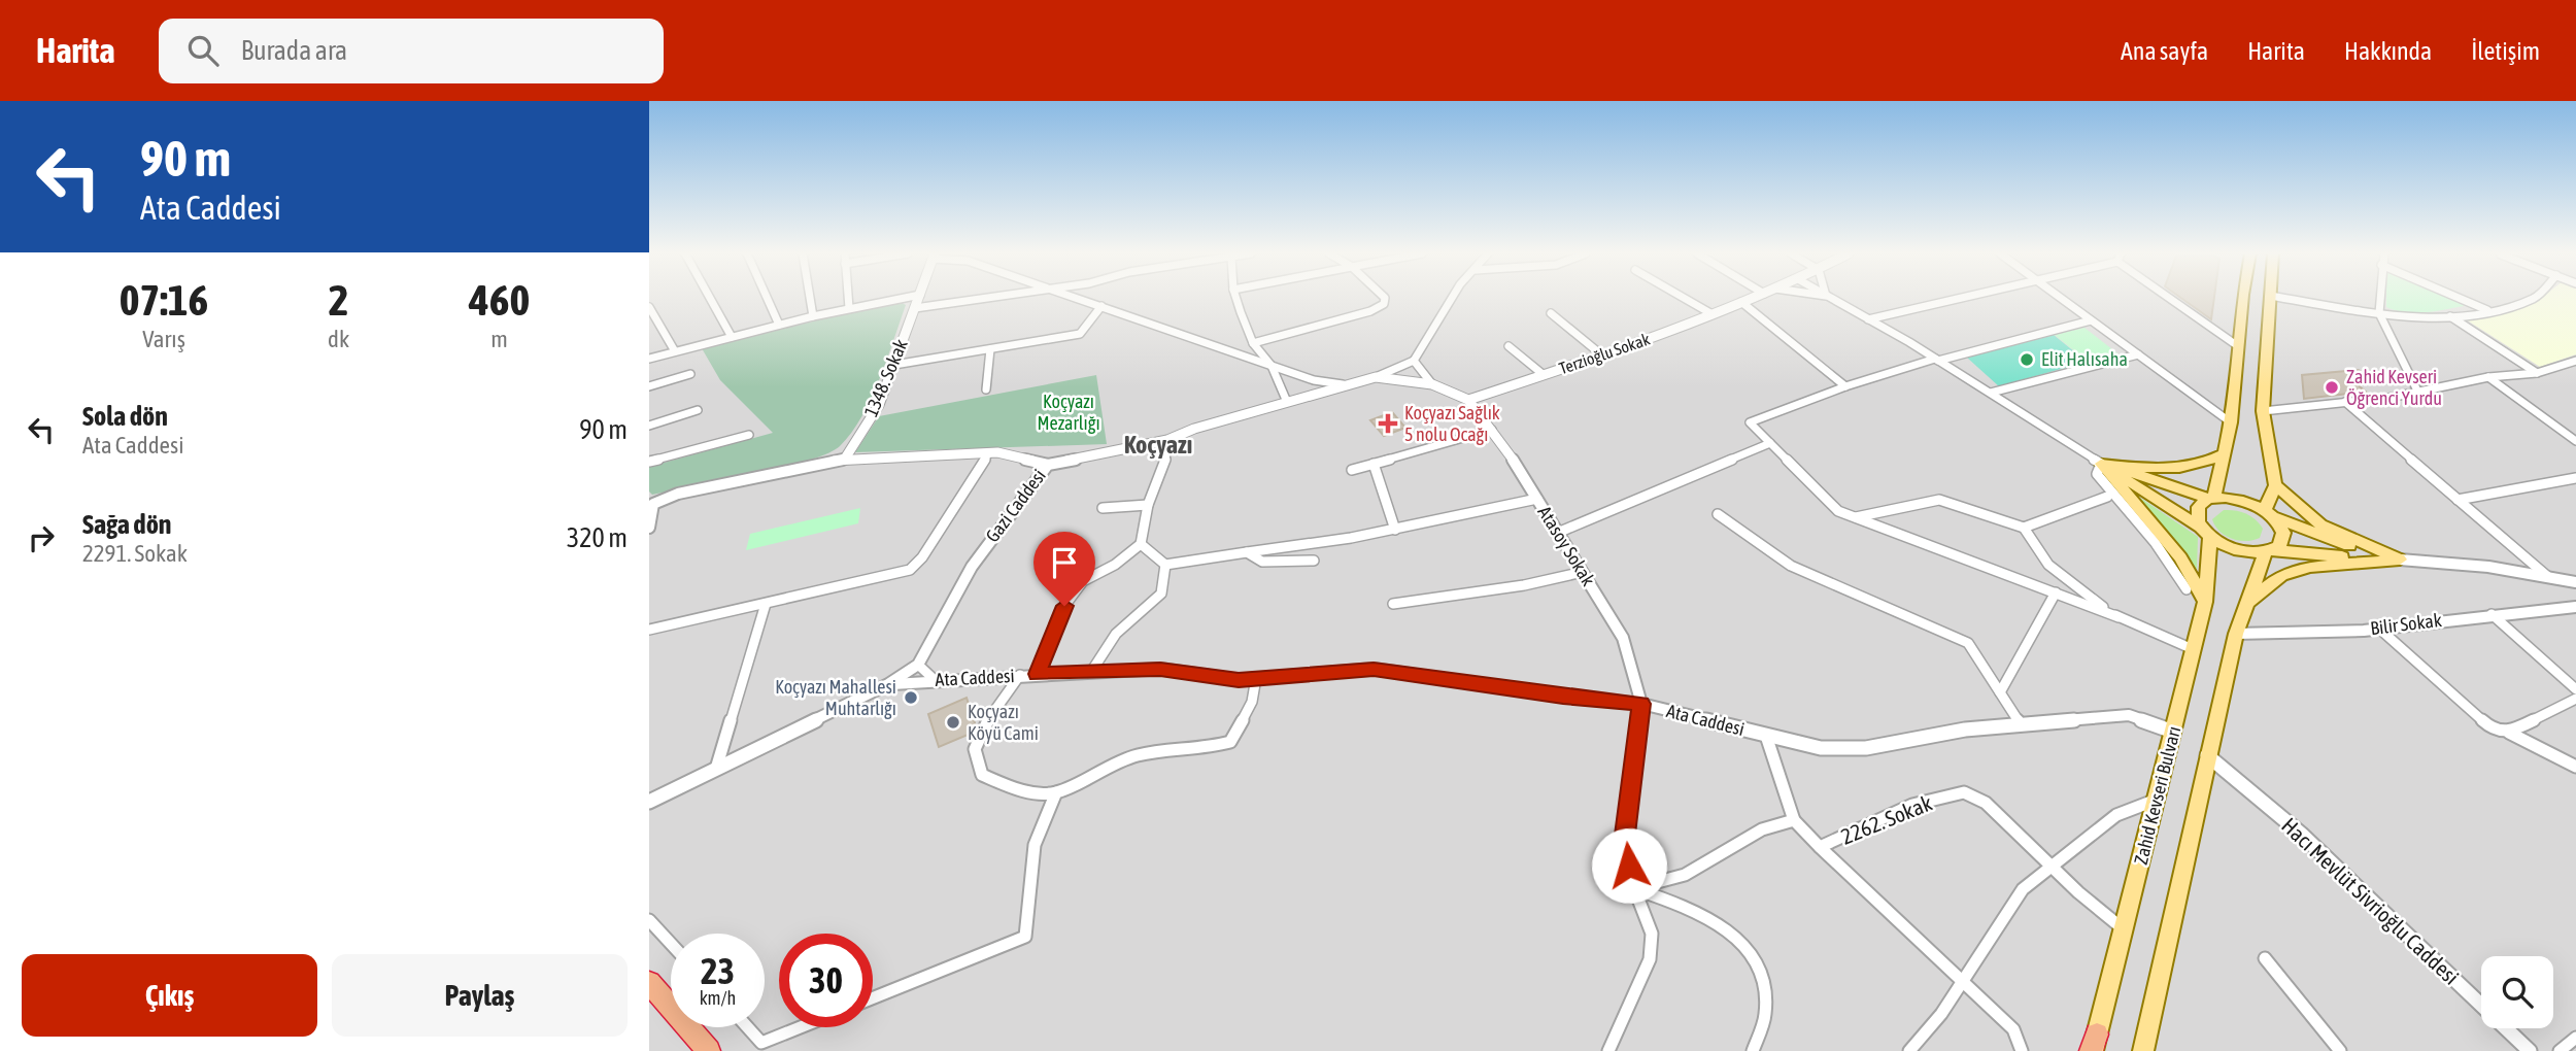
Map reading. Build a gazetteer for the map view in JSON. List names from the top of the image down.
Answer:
{
  "streets": {
    "main road": ["Zahid Kevseri Bulvarı"],
    "street": [
      "Terzioğlu Sokak",
      "1348. Sokak",
      "Gazi Caddesi",
      "Atasoy Sokak",
      "Bilir Sokak",
      "Ata Caddesi",
      "2262. Sokak",
      "Hacı Mevlüt Sivrioğlu Caddesi"
    ]
  },
  "crossings": [
    ["Terzioğlu Sokak", "Gazi Caddesi"],
    ["Terzioğlu Sokak", "Atasoy Sokak"],
    ["Gazi Caddesi", "Atasoy Sokak"],
    ["Gazi Caddesi", "Ata Caddesi"],
    ["Atasoy Sokak", "Ata Caddesi"],
    ["Bilir Sokak", "Zahid Kevseri Bulvarı"],
    ["Ata Caddesi", "Zahid Kevseri Bulvarı"],
    ["Zahid Kevseri Bulvarı", "2262. Sokak"],
    ["Zahid Kevseri Bulvarı", "Hacı Mevlüt Sivrioğlu Caddesi"]
  ],
  "districts": ["Koçyazı"],
  "parks": ["Koçyazı Mezarlığı"],
  "places": {
    "other": [
      "Elit Halısaha",
      "Zahid Kevseri Öğrenci Yurdu",
      "Koçyazı Mahallesi Muhtarlığı",
      "Koçyazı Köyü Cami"
    ],
    "health": ["Koçyazı Sağlık 5 nolu Ocağı"]
  },
  "page": {
    "header": "Harita",
    "search": "Burada ara",
    "nav": [
      "Ana sayfa",
      "Harita",
      "Hakkında",
      "İletişim"
    ],
    "turn": ["90 m", "Ata Caddesi"],
    "eta": [
      "07:16",
      "Varış",
      "2",
      "dk",
      "460",
      "m"
    ],
    "list": [
      {
        "name": "Sola dön",
        "note": "Ata Caddesi",
        "value": "90 m"
      },
      {
        "name": "Sağa dön",
        "note": "2291. Sokak",
        "value": "320 m"
      }
    ],
    "speed": "23 km/h",
    "limit": "30",
    "buttons": ["Çıkış", "Paylaş"]
  }
}
